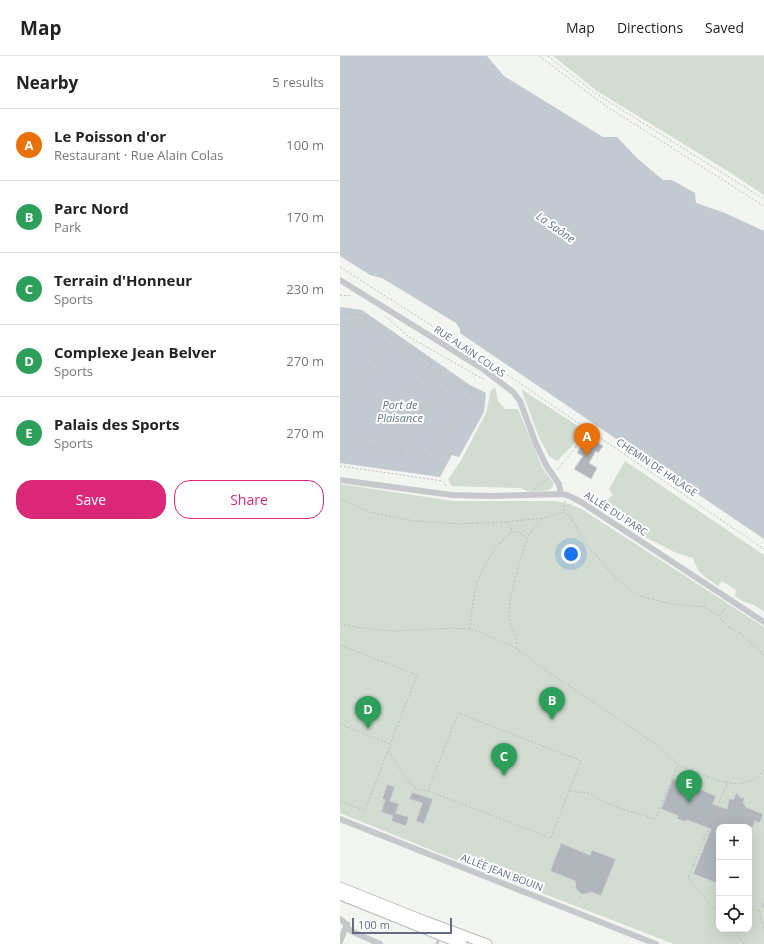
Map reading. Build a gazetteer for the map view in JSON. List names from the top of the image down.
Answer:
{
  "streets": {
    "street": ["RUE ALAIN COLAS", "ALLÉE DU PARC", "ALLÉE JEAN BOUIN"],
    "path": ["CHEMIN DE HALAGE"]
  },
  "crossings": [
    ["RUE ALAIN COLAS", "ALLÉE DU PARC"]
  ],
  "water": ["La Saône", "Port de Plaisance"],
  "scale_bar": "100 m",
  "page": {
    "header": "Map",
    "nav": ["Map", "Directions", "Saved"],
    "heading": ["Nearby", "5 results"],
    "list": [
      {
        "mark": "A",
        "name": "Le Poisson d'or",
        "note": "Restaurant · Rue Alain Colas",
        "value": "100 m"
      },
      {
        "mark": "B",
        "name": "Parc Nord",
        "note": "Park",
        "value": "170 m"
      },
      {
        "mark": "C",
        "name": "Terrain d'Honneur",
        "note": "Sports",
        "value": "230 m"
      },
      {
        "mark": "D",
        "name": "Complexe Jean Belver",
        "note": "Sports",
        "value": "270 m"
      },
      {
        "mark": "E",
        "name": "Palais des Sports",
        "note": "Sports",
        "value": "270 m"
      }
    ],
    "pins": [
      "A",
      "B",
      "D",
      "C",
      "E"
    ],
    "buttons": ["Save", "Share"],
    "map_buttons": ["+", "−"],
    "scale": "100 m"
  }
}
